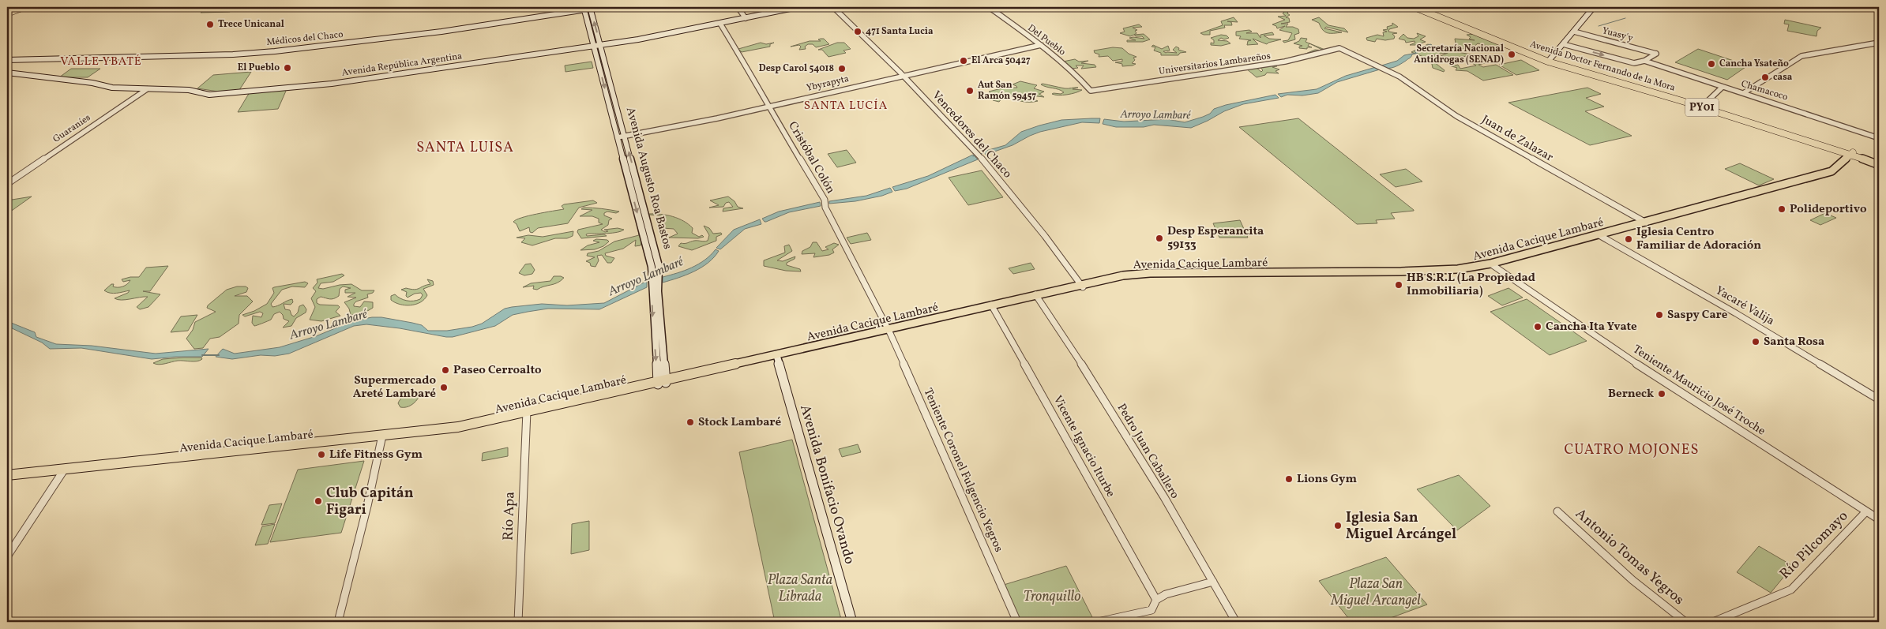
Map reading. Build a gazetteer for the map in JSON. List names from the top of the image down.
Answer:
{
  "streets": {
    "main road": [
      "Médicos del Chaco",
      "Avenida República Argentina",
      "Avenida Doctor Fernando de la Mora",
      "PY01",
      "Avenida Augusto Roa Bastos",
      "Avenida Cacique Lambaré",
      "Avenida Bonifacio Ovando"
    ],
    "street": [
      "Yuasy'y",
      "Del Pueblo",
      "Universitarios Lambareños",
      "Ybyrapyta",
      "Chamacoco",
      "Guaraníes",
      "Vencedores del Chaco",
      "Juan de Zalazar",
      "Cristóbal Colón",
      "Yacaré Valija",
      "Teniente Mauricio José Troche",
      "Vicente Ignacio Iturbe",
      "Pedro Juan Caballero",
      "Teniente Coronel Fulgencio Yegros",
      "Río Apa",
      "Río Pilcomayo",
      "Antonio Tomas Yegros"
    ]
  },
  "crossings": [
    ["Yuasy'y", "Chamacoco"],
    ["Del Pueblo", "Universitarios Lambareños"],
    ["Del Pueblo", "Ybyrapyta"],
    ["Universitarios Lambareños", "Juan de Zalazar"],
    ["Avenida República Argentina", "Guaraníes"],
    ["Avenida República Argentina", "Cristóbal Colón"],
    ["Avenida República Argentina", "Avenida Augusto Roa Bastos"],
    ["Avenida Doctor Fernando de la Mora", "Avenida Cacique Lambaré"],
    ["Ybyrapyta", "Vencedores del Chaco"],
    ["Ybyrapyta", "Cristóbal Colón"],
    ["Ybyrapyta", "Avenida Augusto Roa Bastos"],
    ["Vencedores del Chaco", "Avenida Cacique Lambaré"],
    ["Juan de Zalazar", "Avenida Cacique Lambaré"],
    ["Cristóbal Colón", "Avenida Cacique Lambaré"],
    ["Cristóbal Colón", "Teniente Coronel Fulgencio Yegros"],
    ["Avenida Augusto Roa Bastos", "Avenida Cacique Lambaré"],
    ["Avenida Cacique Lambaré", "Yacaré Valija"],
    ["Avenida Cacique Lambaré", "Teniente Mauricio José Troche"],
    ["Avenida Cacique Lambaré", "Vicente Ignacio Iturbe"],
    ["Avenida Cacique Lambaré", "Pedro Juan Caballero"],
    ["Avenida Cacique Lambaré", "Teniente Coronel Fulgencio Yegros"],
    ["Avenida Cacique Lambaré", "Avenida Bonifacio Ovando"],
    ["Avenida Cacique Lambaré", "Río Apa"],
    ["Teniente Mauricio José Troche", "Río Pilcomayo"]
  ],
  "districts": [
    "VALLE YBATÉ",
    "SANTA LUCÍA",
    "SANTA LUISA",
    "CUATRO MOJONES"
  ],
  "water": ["Arroyo Lambaré"],
  "parks": ["Plaza Santa Librada", "Plaza San Miguel Arcangel", "Tronquillo"],
  "places": [
    "Trece Unicanal",
    "471 Santa Lucia",
    "Secretaría Nacional Antidrogas (SENAD)",
    "El Arca 50427",
    "Cancha Ysateño",
    "El Pueblo",
    "Desp Carol 54018",
    "casa",
    "Aut San Ramón 59457",
    "Polideportivo",
    "Desp Esperancita 59133",
    "Iglesia Centro Familiar de Adoración",
    "HB S.R.L (La Propiedad Inmobiliaria)",
    "Saspy Care",
    "Cancha Ita Yvate",
    "Santa Rosa",
    "Paseo Cerroalto",
    "Supermercado Areté Lambaré",
    "Berneck",
    "Stock Lambaré",
    "Life Fitness Gym",
    "Lions Gym",
    "Club Capitán Figari",
    "Iglesia San Miguel Arcángel"
  ]
}
